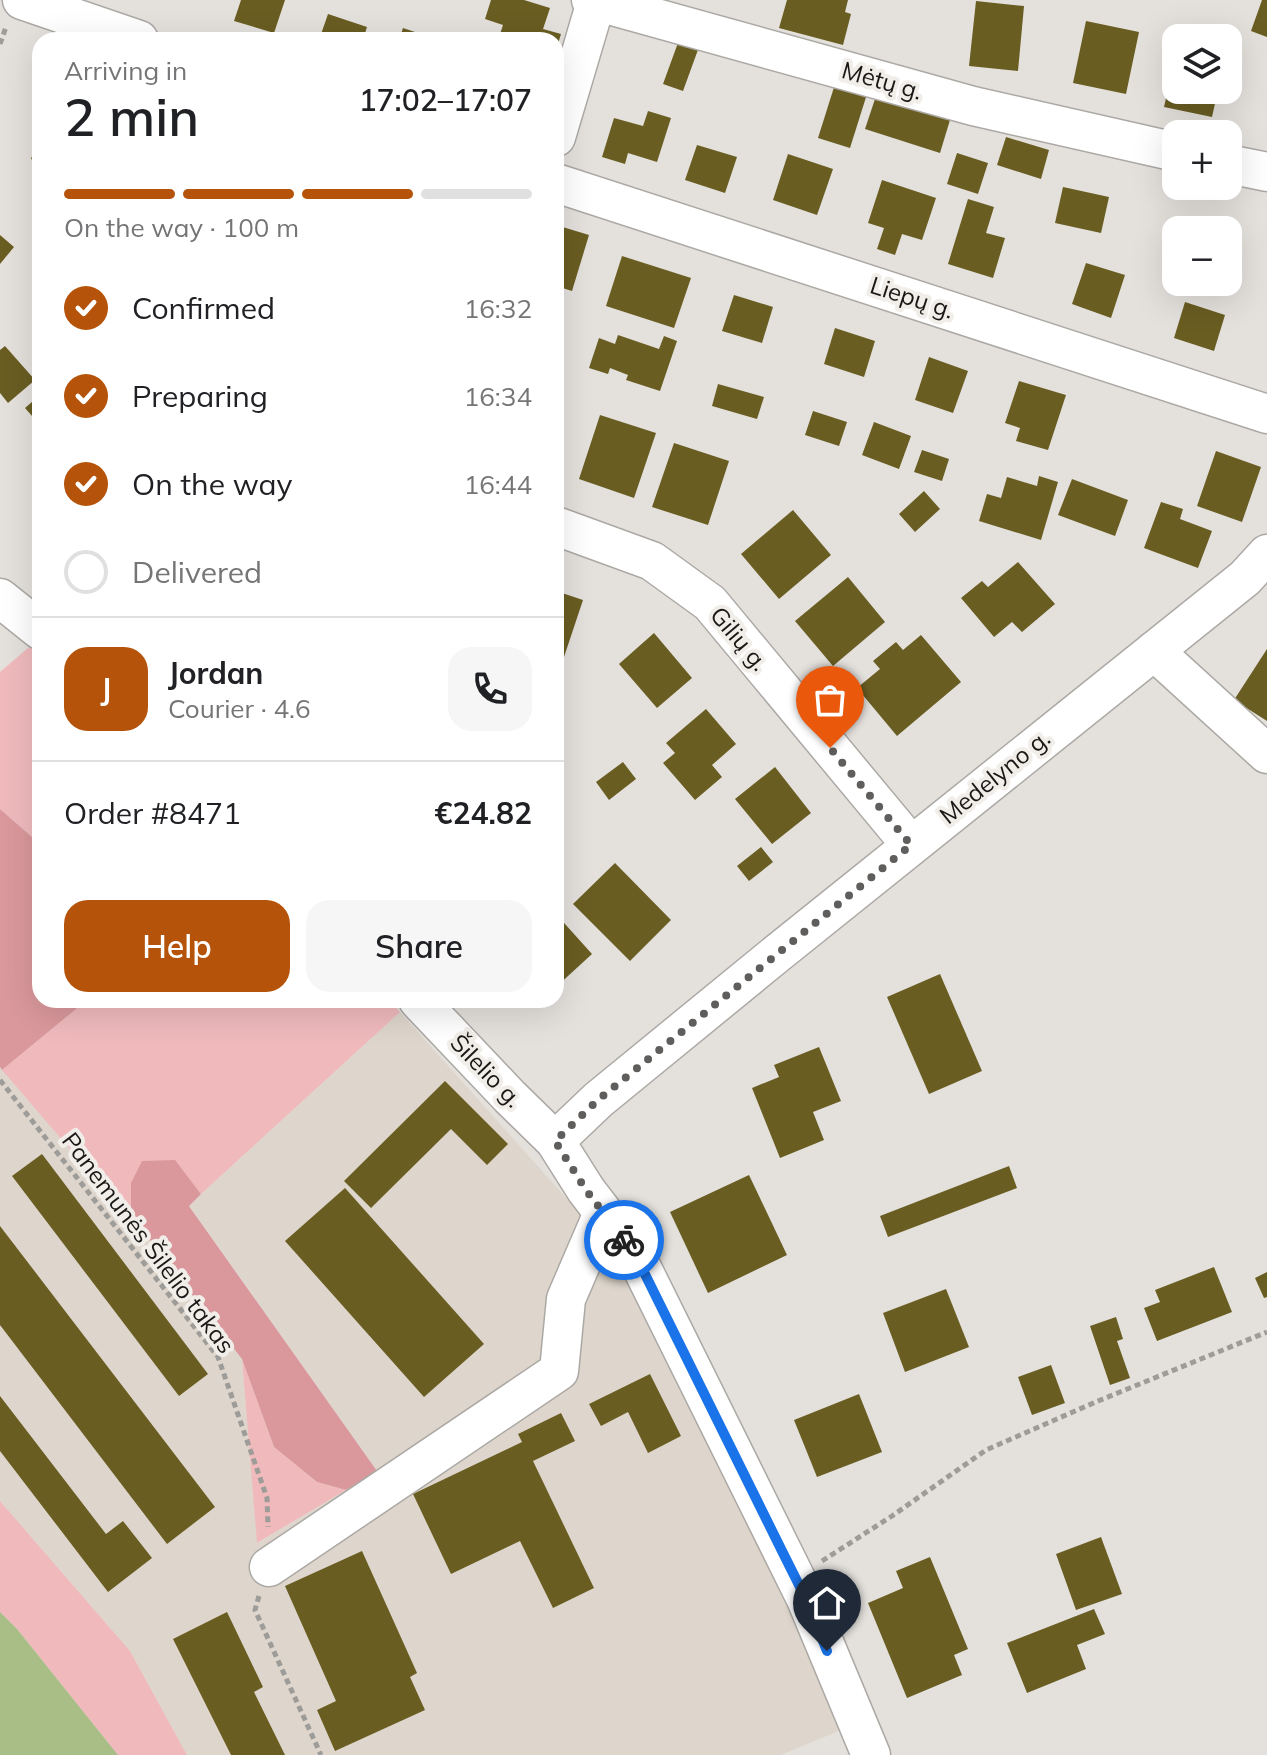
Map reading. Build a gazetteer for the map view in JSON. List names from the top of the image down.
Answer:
{
  "streets": {
    "street": [
      "Mėtų g.",
      "Liepų g.",
      "Gilių g.",
      "Medelyno g.",
      "Šilelio g."
    ],
    "path": ["Panemunės Šilelio takas"]
  },
  "crossings": [
    ["Gilių g.", "Medelyno g."],
    ["Medelyno g.", "Šilelio g."]
  ],
  "page": {
    "map_buttons": ["+", "−"],
    "heading": ["2 min", "Arriving in", "17:02–17:07"],
    "panel": [
      "Jordan",
      "Courier · 4.6",
      "Order #8471",
      "€24.82"
    ],
    "bar": "On the way · 100 m",
    "list": [
      ["Confirmed", "16:32"],
      ["Preparing", "16:34"],
      ["On the way", "16:44"],
      "Delivered"
    ],
    "round": "J",
    "buttons": ["Help", "Share"]
  }
}
